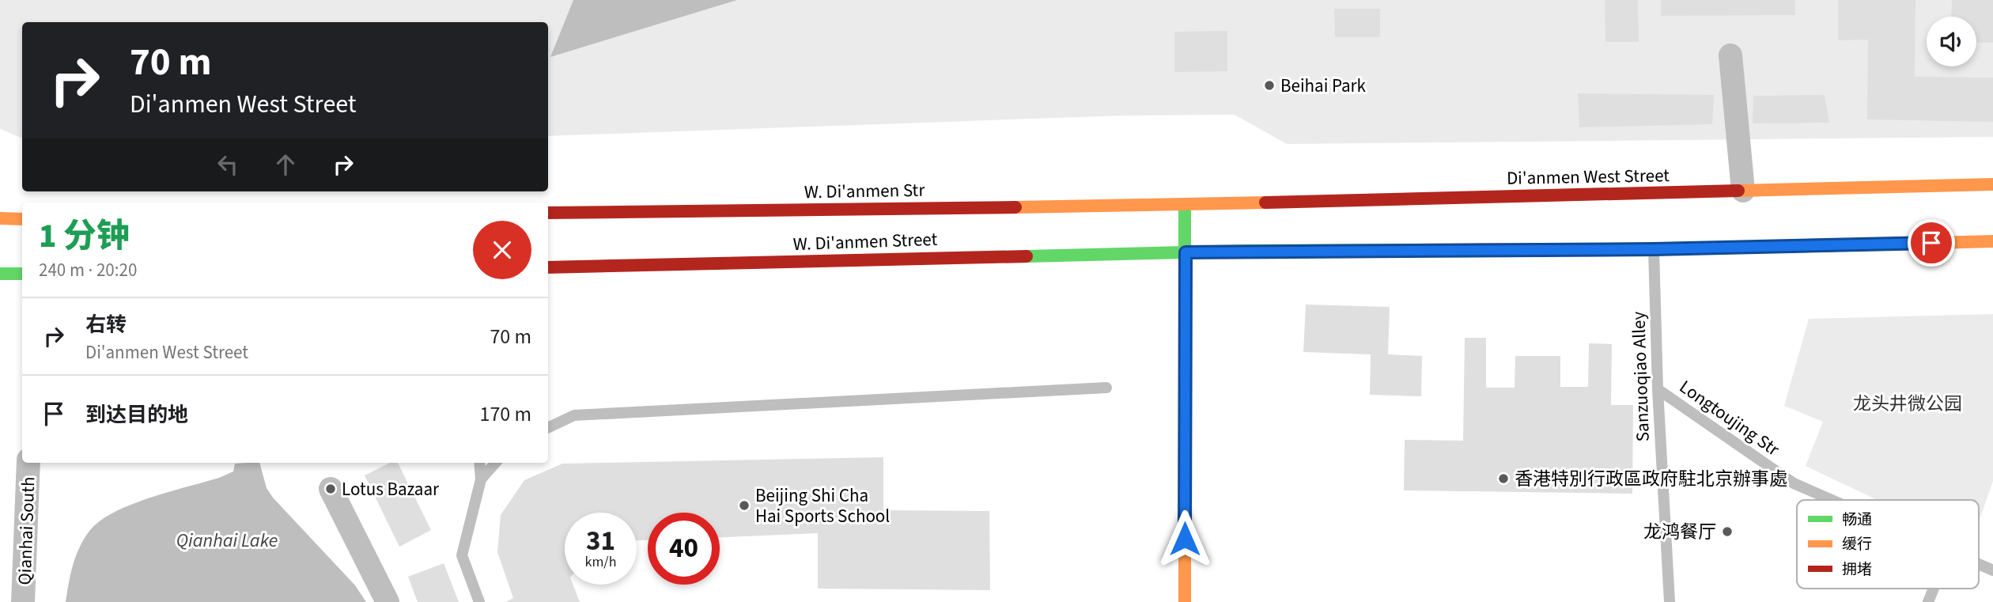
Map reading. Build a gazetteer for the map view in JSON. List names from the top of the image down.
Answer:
{
  "streets": {
    "main road": ["Di'anmen West Street", "W. Di'anmen Str", "W. Di'anmen Street"],
    "street": ["Qianhai South"],
    "lane": ["Sanzuoqiao Alley", "Longtoujing Str"]
  },
  "crossings": [
    ["Di'anmen West Street", "W. Di'anmen Str"],
    ["Sanzuoqiao Alley", "Longtoujing Str"]
  ],
  "water": ["Qianhai Lake"],
  "parks": ["龙头井微公园"],
  "places": [
    "Beihai Park",
    "香港特別行政區政府駐北京辦事處",
    "Lotus Bazaar",
    "Beijing Shi Cha Hai Sports School",
    "龙鸿餐厅"
  ],
  "legend": ["畅通", "缓行", "拥堵"],
  "page": {
    "turn": ["70 m", "Di'anmen West Street"],
    "heading": ["1 分钟", "240 m · 20:20"],
    "list": [
      {
        "name": "右转",
        "note": "Di'anmen West Street",
        "value": "70 m"
      },
      {
        "name": "到达目的地",
        "value": "170 m"
      }
    ],
    "speed": "31 km/h",
    "limit": "40"
  }
}
